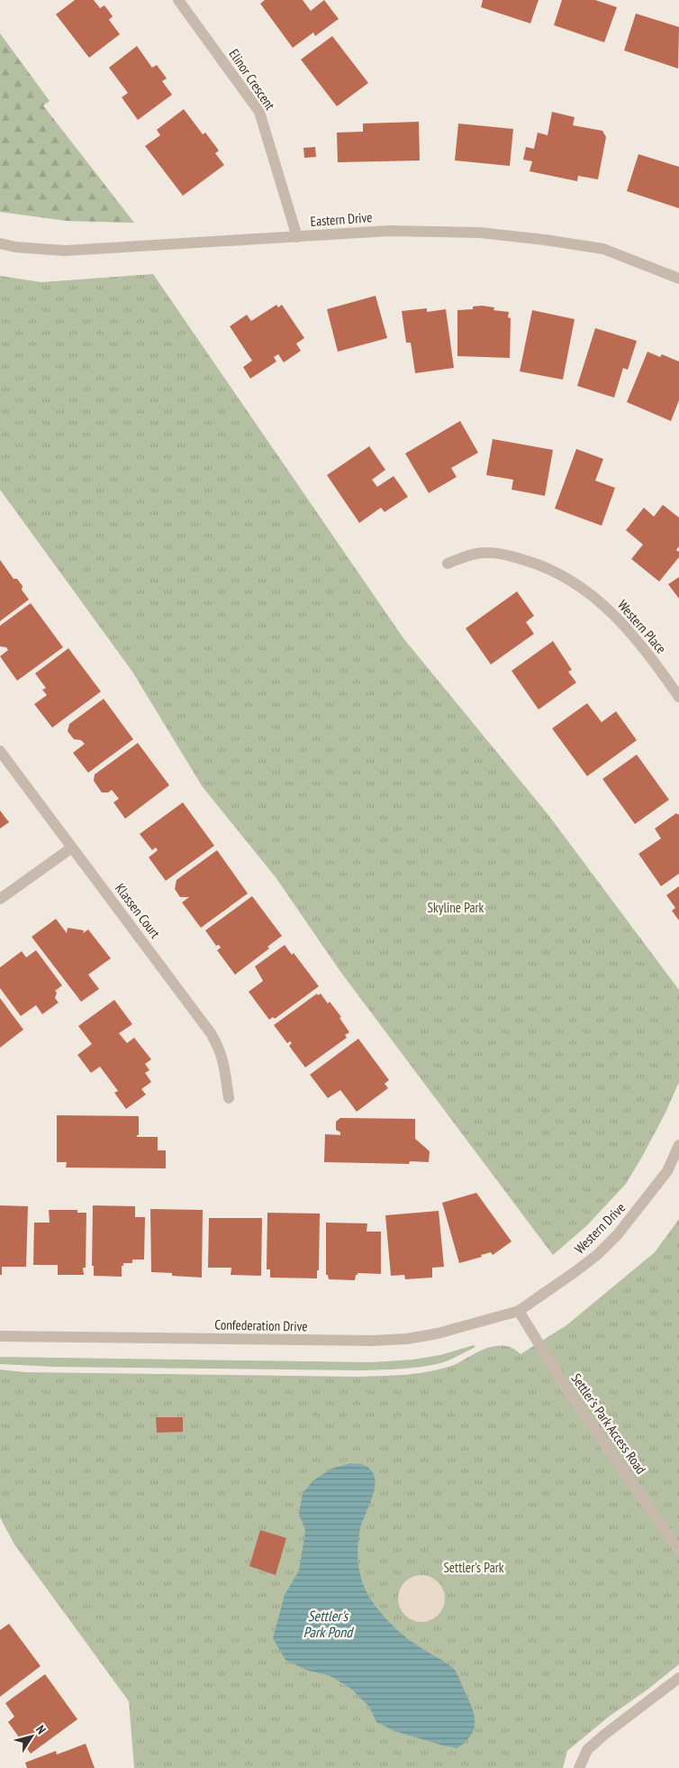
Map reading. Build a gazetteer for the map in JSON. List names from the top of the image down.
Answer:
{
  "streets": {
    "street": [
      "Elinor Crescent",
      "Eastern Drive",
      "Western Place",
      "Klassen Court",
      "Western Drive",
      "Confederation Drive",
      "Settler's Park Access Road"
    ]
  },
  "crossings": [
    ["Elinor Crescent", "Eastern Drive"],
    ["Western Drive", "Confederation Drive"],
    ["Western Drive", "Settler's Park Access Road"],
    ["Confederation Drive", "Settler's Park Access Road"]
  ],
  "water": ["Settler's Park Pond"],
  "parks": ["Skyline Park", "Settler's Park"],
  "north": "top right"
}
